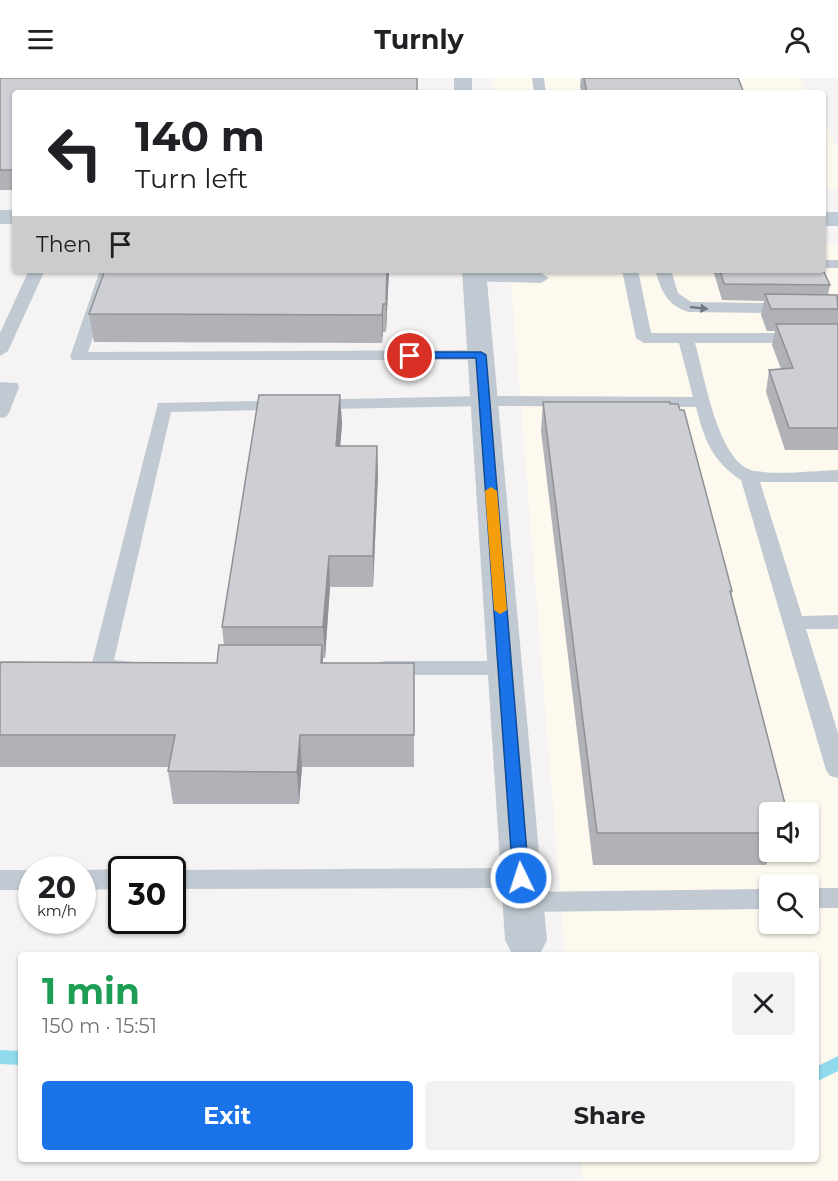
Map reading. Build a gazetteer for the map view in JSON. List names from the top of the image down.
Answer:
{
  "page": {
    "header": "Turnly",
    "turn": ["140 m", "Turn left"],
    "then": "Then",
    "speed": "20 km/h",
    "limit": "30",
    "heading": ["1 min", "150 m · 15:51"],
    "buttons": ["Exit", "Share"]
  }
}
